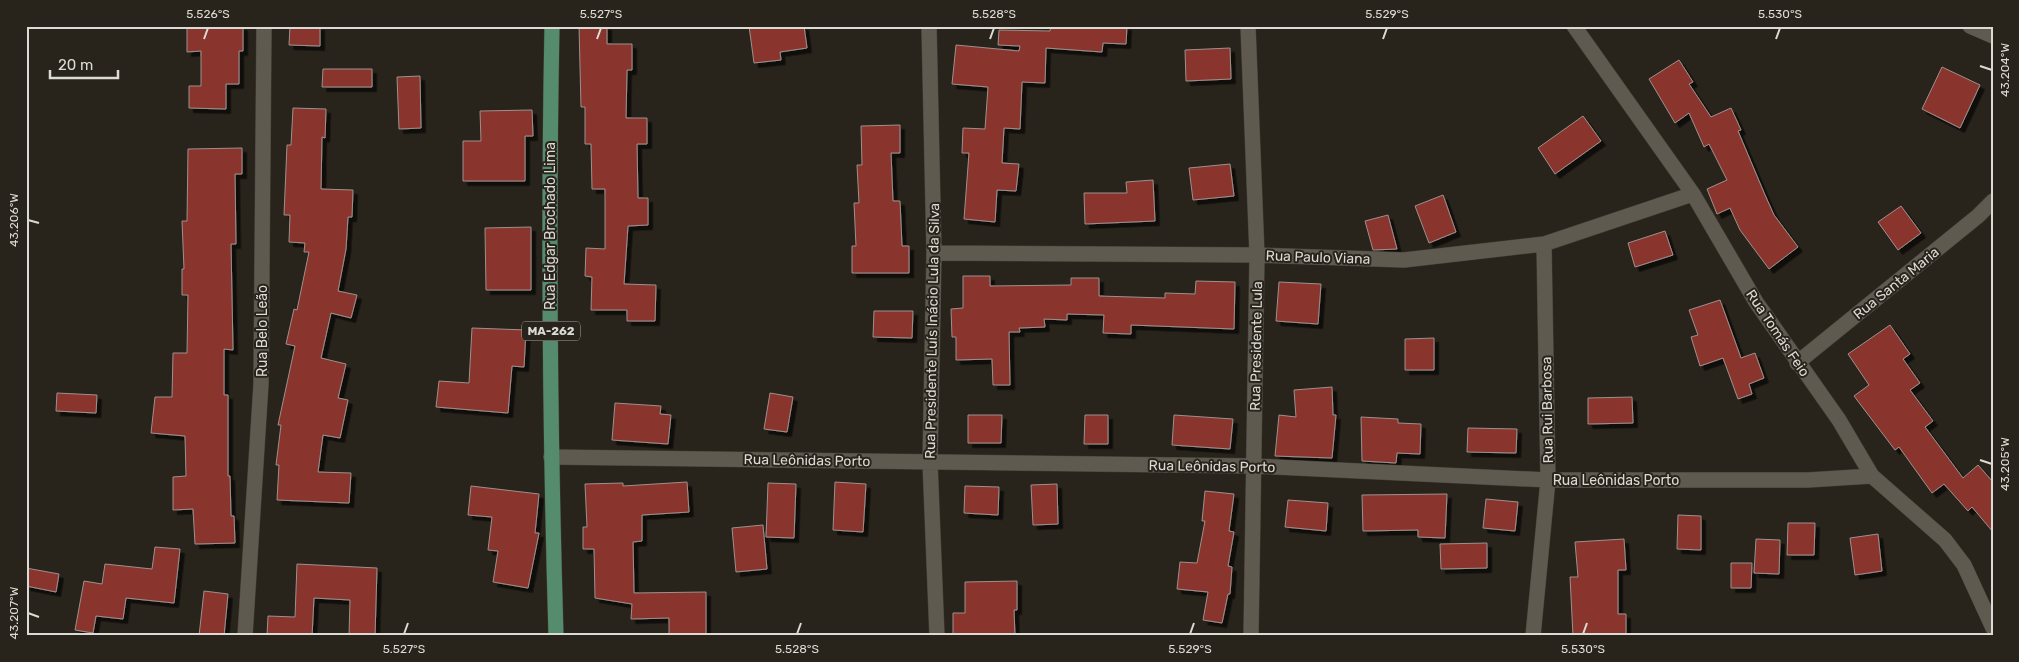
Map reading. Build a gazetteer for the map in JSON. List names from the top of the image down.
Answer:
{
  "streets": {
    "main road": ["Rua Edgar Brochado Lima", "MA-262"],
    "street": [
      "Rua Paulo Viana",
      "Rua Santa Maria",
      "Rua Belo Leão",
      "Rua Presidente Luís Inácio Lula da Silva",
      "Rua Tomás Feio",
      "Rua Presidente Lula",
      "Rua Rui Barbosa",
      "Rua Leônidas Porto"
    ]
  },
  "crossings": [
    ["Rua Edgar Brochado Lima", "Rua Leônidas Porto"],
    ["Rua Paulo Viana", "Rua Presidente Luís Inácio Lula da Silva"],
    ["Rua Paulo Viana", "Rua Tomás Feio"],
    ["Rua Paulo Viana", "Rua Presidente Lula"],
    ["Rua Paulo Viana", "Rua Rui Barbosa"],
    ["Rua Santa Maria", "Rua Tomás Feio"],
    ["Rua Presidente Luís Inácio Lula da Silva", "Rua Leônidas Porto"],
    ["Rua Tomás Feio", "Rua Leônidas Porto"],
    ["Rua Presidente Lula", "Rua Leônidas Porto"],
    ["Rua Rui Barbosa", "Rua Leônidas Porto"]
  ],
  "scale_bar": "20 m",
  "coordinates": [
    "5.526°S",
    "5.527°S",
    "5.528°S",
    "5.529°S",
    "5.530°S",
    "43.204°W",
    "43.206°W",
    "43.205°W",
    "43.207°W"
  ]
}
